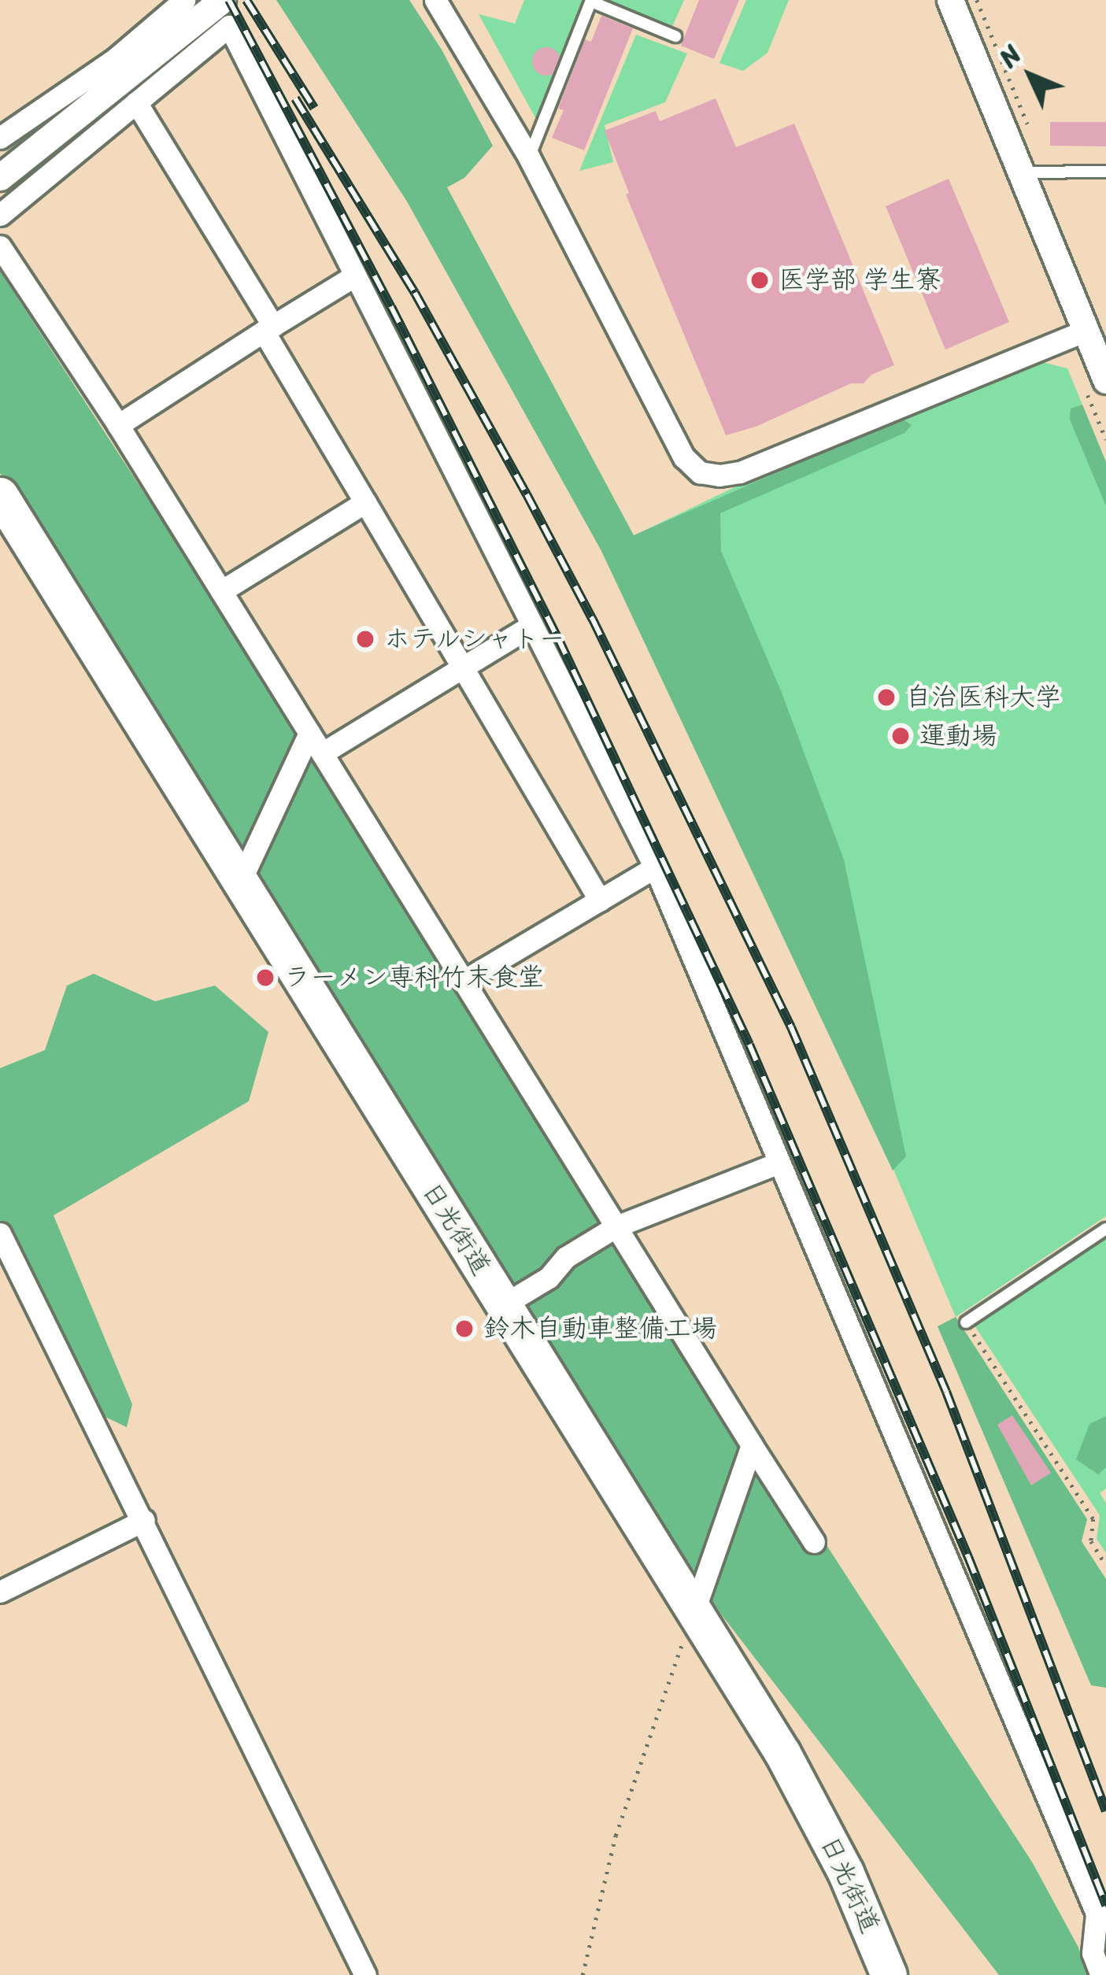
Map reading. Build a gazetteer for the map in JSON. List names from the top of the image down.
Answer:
{
  "streets": {
    "highway": ["日光街道"]
  },
  "places": [
    "医学部 学生寮",
    "ホテルシャトー",
    "自治医科大学",
    "運動場",
    "ラーメン専科竹末食堂",
    "鈴木自動車整備工場"
  ],
  "north": "top left"
}
